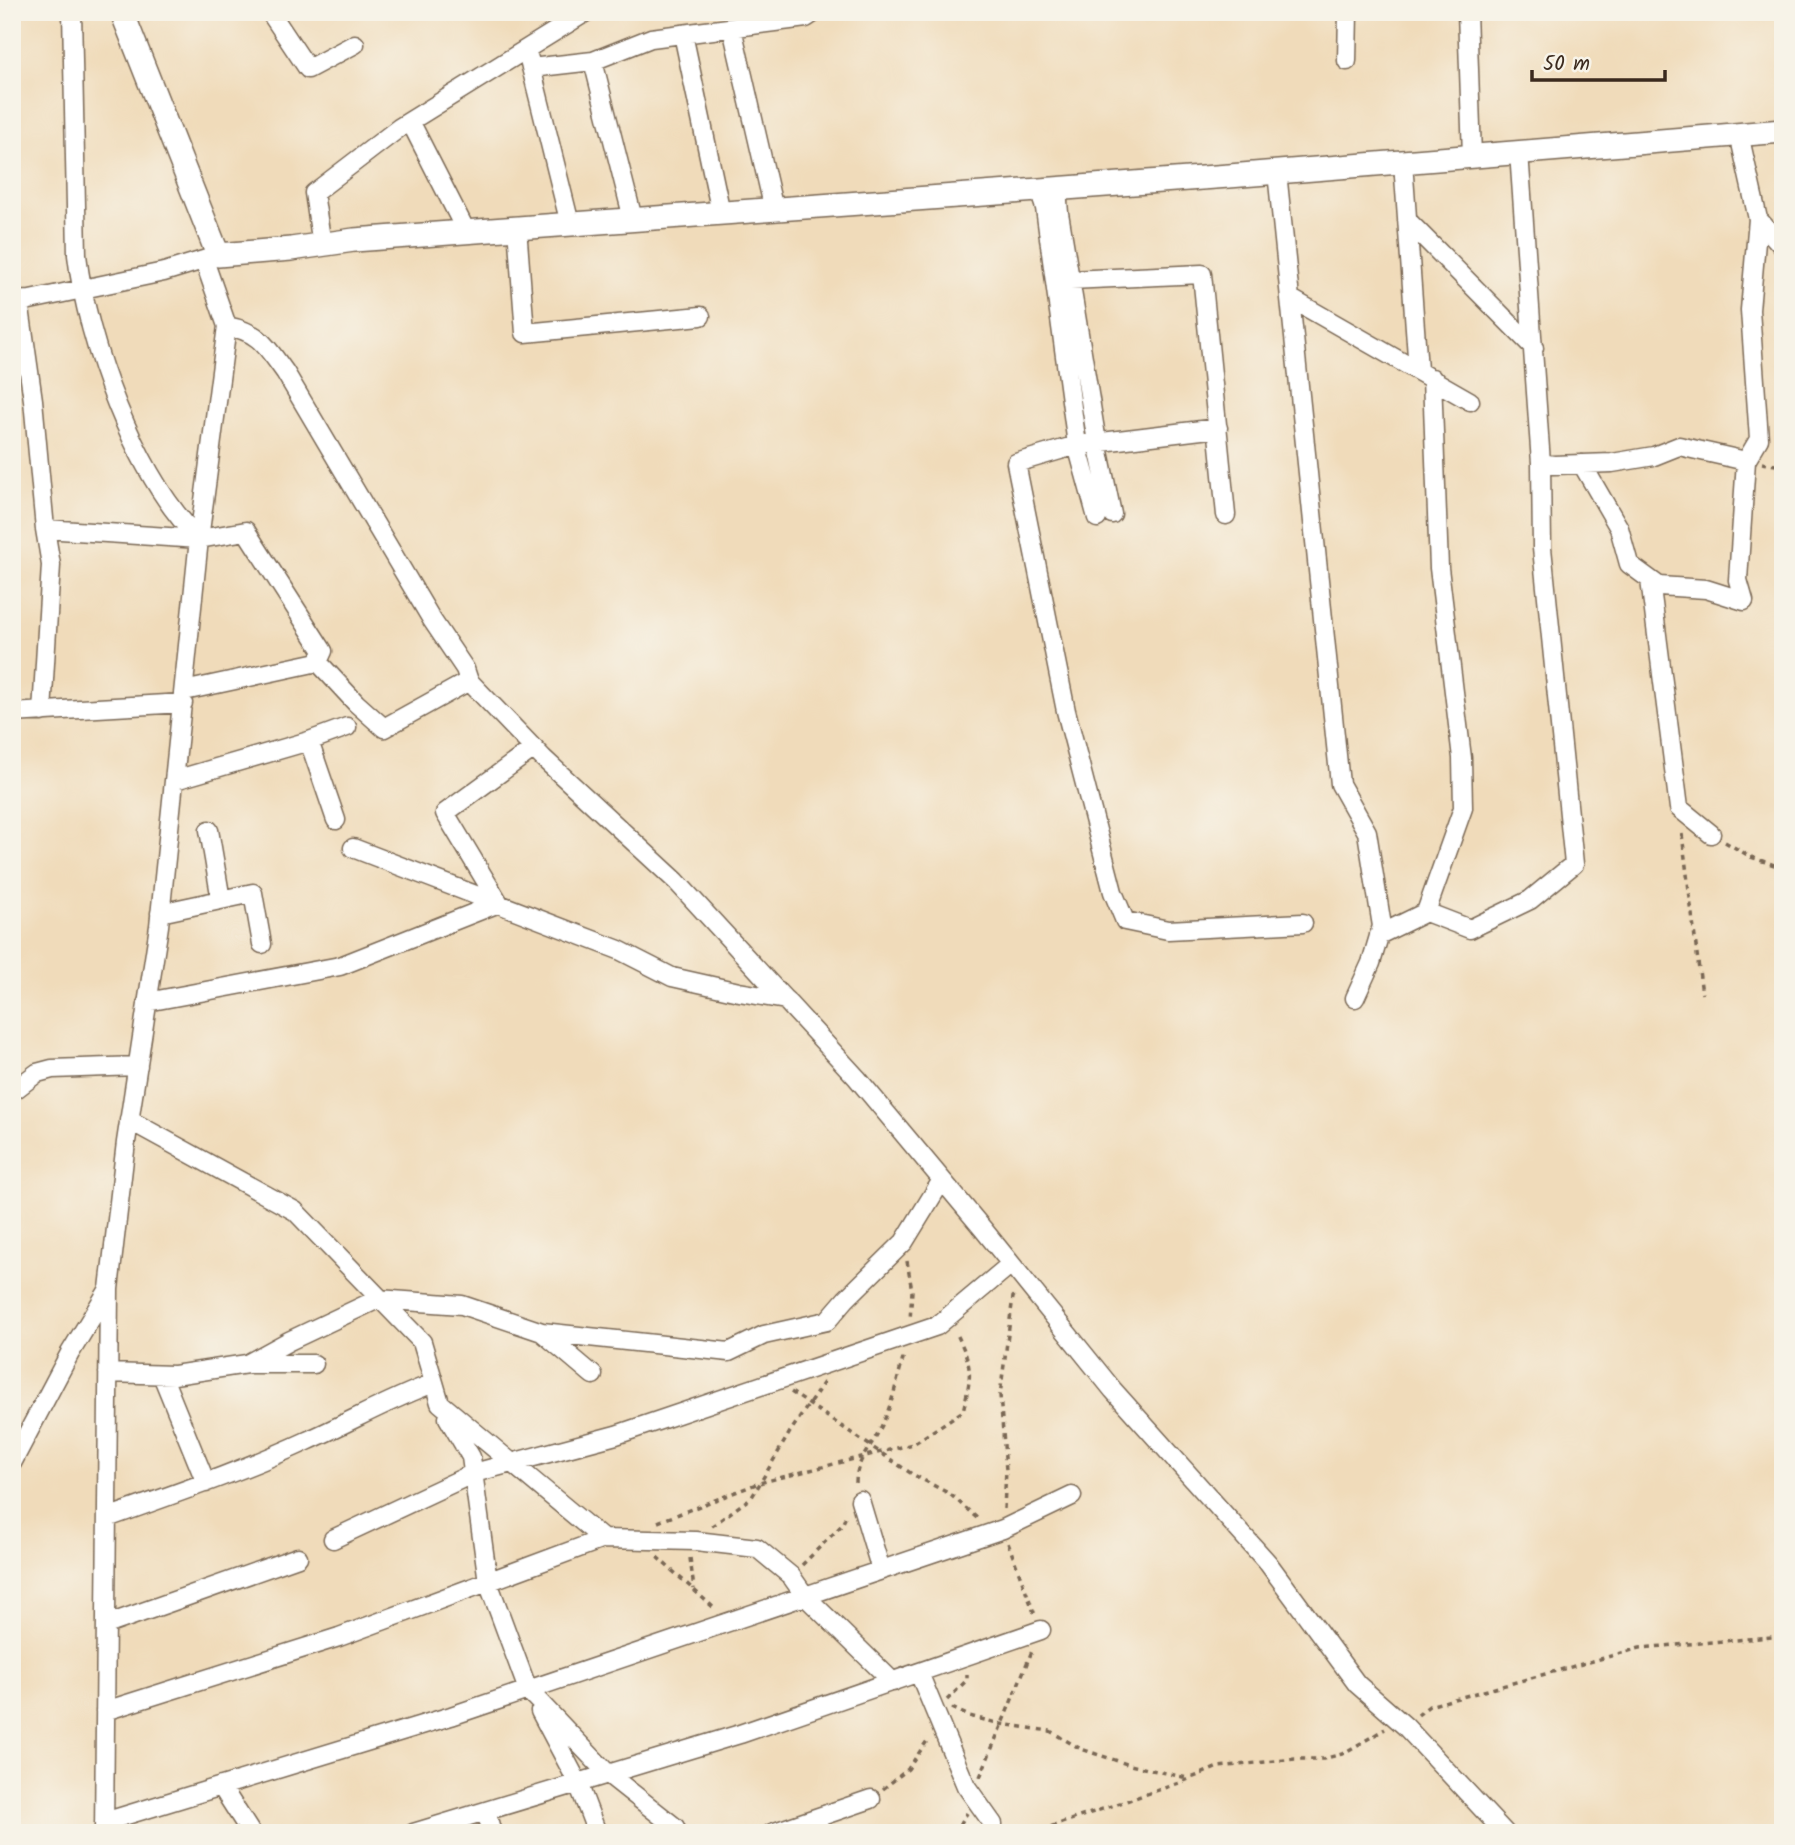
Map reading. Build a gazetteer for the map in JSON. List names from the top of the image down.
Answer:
{
  "scale_bar": "50 m"
}
